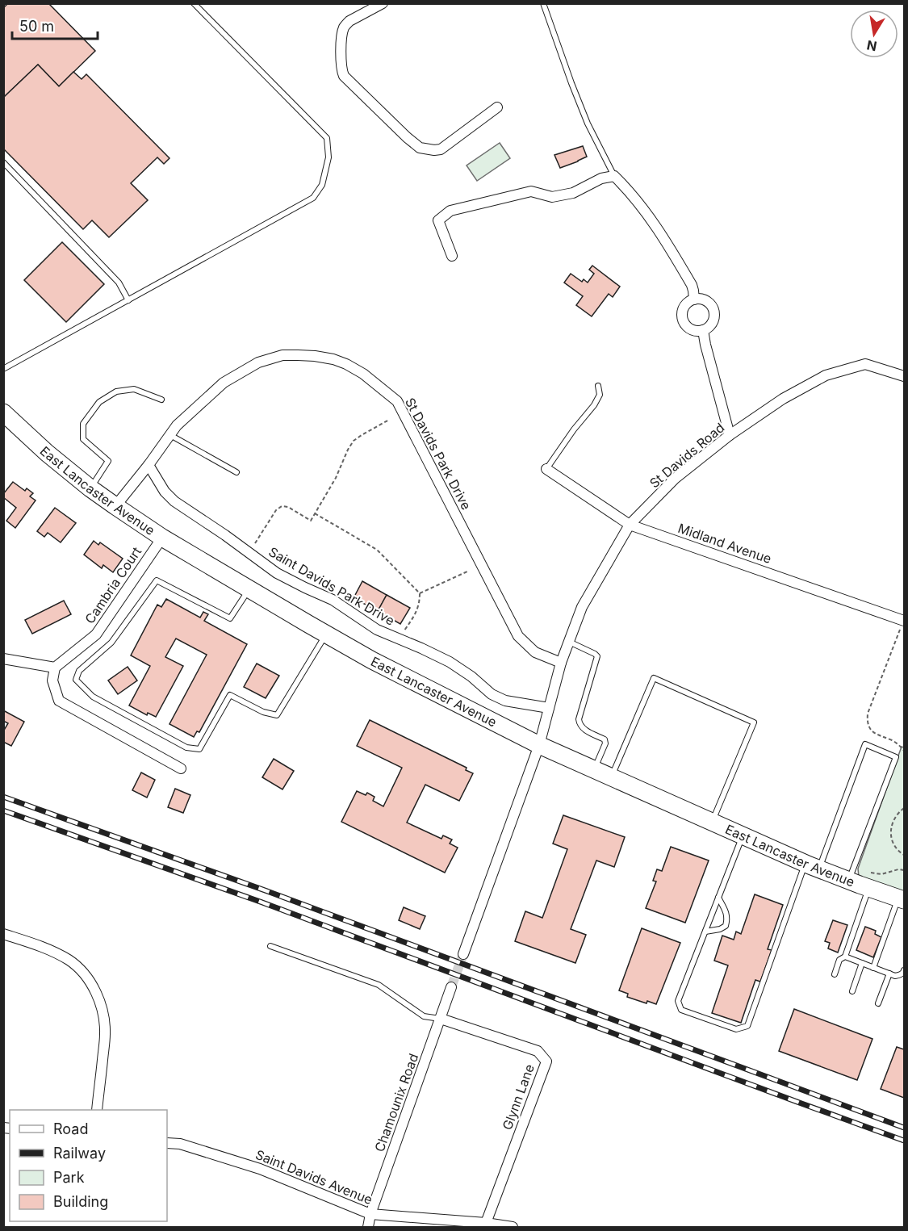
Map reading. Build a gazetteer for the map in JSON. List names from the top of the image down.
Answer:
{
  "streets": {
    "highway": ["East Lancaster Avenue"],
    "street": [
      "St Davids Park Drive",
      "St Davids Road",
      "Midland Avenue",
      "Cambria Court",
      "Saint Davids Park Drive",
      "Glynn Lane",
      "Chamounix Road",
      "Saint Davids Avenue"
    ]
  },
  "crossings": [
    ["St Davids Park Drive", "St Davids Road"],
    ["St Davids Park Drive", "East Lancaster Avenue"],
    ["St Davids Park Drive", "Saint Davids Park Drive"],
    ["St Davids Road", "East Lancaster Avenue"],
    ["St Davids Road", "Midland Avenue"],
    ["St Davids Road", "Saint Davids Park Drive"],
    ["East Lancaster Avenue", "Cambria Court"],
    ["Glynn Lane", "Chamounix Road"],
    ["Glynn Lane", "Saint Davids Avenue"],
    ["Chamounix Road", "Saint Davids Avenue"]
  ],
  "legend": [
    "Road",
    "Railway",
    "Park",
    "Building"
  ],
  "scale_bar": "50 m",
  "north": "bottom"
}
